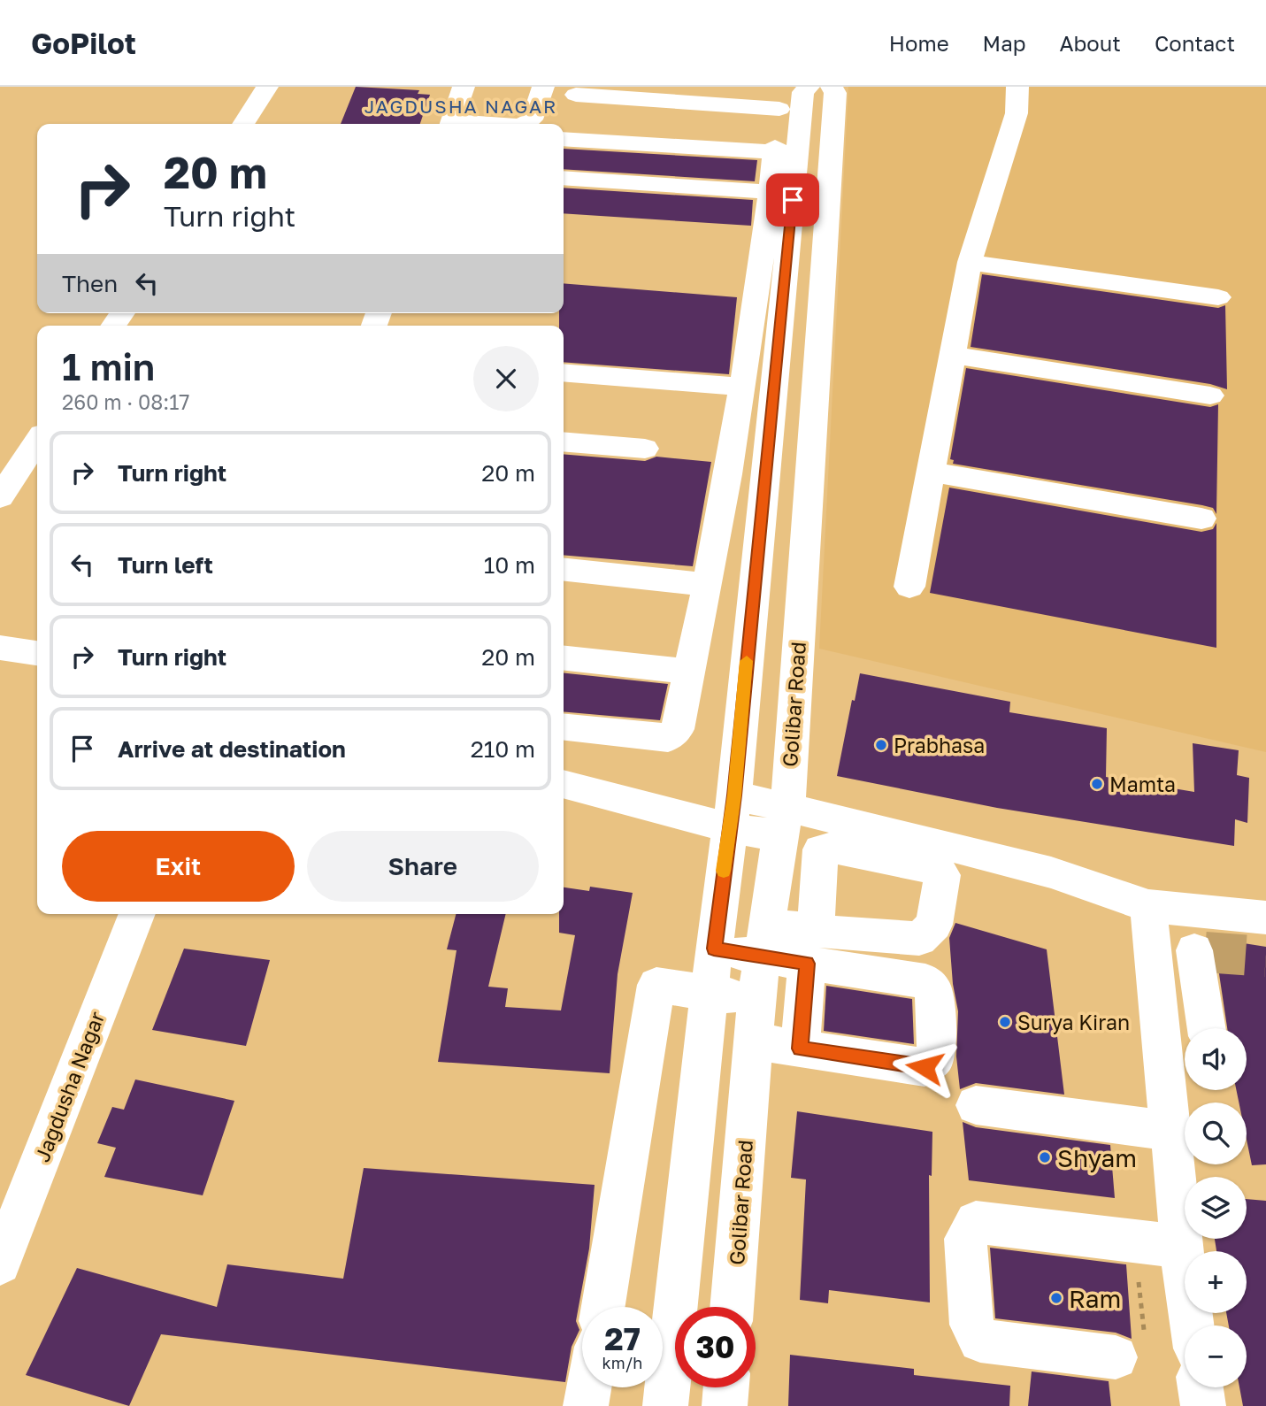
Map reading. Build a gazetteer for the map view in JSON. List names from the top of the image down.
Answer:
{
  "streets": {
    "street": ["Golibar Road", "Jagdusha Nagar"]
  },
  "districts": ["JAGDUSHA NAGAR"],
  "places": [
    "Prabhasa",
    "Mamta",
    "Surya Kiran",
    "Shyam",
    "Ram"
  ],
  "page": {
    "header": "GoPilot",
    "nav": [
      "Home",
      "Map",
      "About",
      "Contact"
    ],
    "turn": ["20 m", "Turn right"],
    "then": "Then",
    "heading": ["1 min", "260 m · 08:17"],
    "list": [
      {
        "name": "Turn right",
        "value": "20 m"
      },
      {
        "name": "Turn left",
        "value": "10 m"
      },
      {
        "name": "Turn right",
        "value": "20 m"
      },
      {
        "name": "Arrive at destination",
        "value": "210 m"
      }
    ],
    "buttons": ["Exit", "Share"],
    "map_buttons": ["+", "−"],
    "speed": "27 km/h",
    "limit": "30"
  }
}
